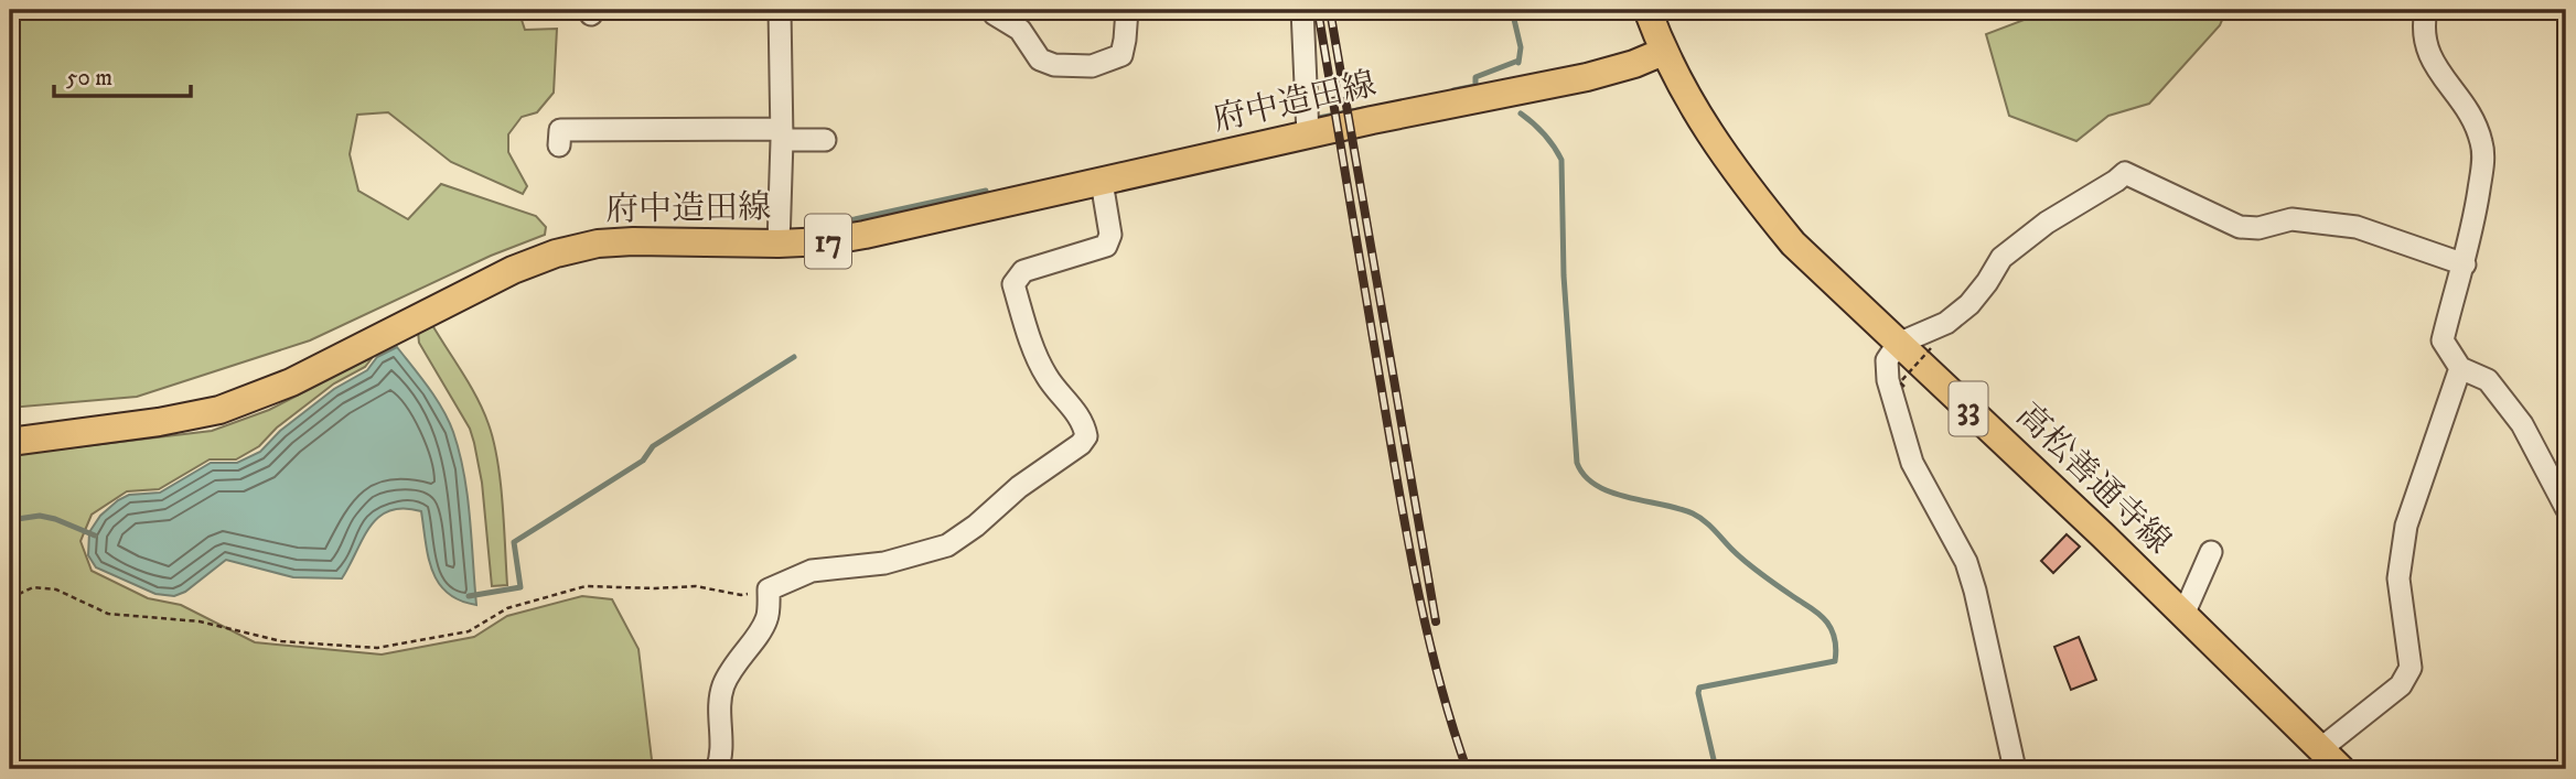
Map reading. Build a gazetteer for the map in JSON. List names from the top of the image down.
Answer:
{
  "streets": {
    "main road": [
      "府中造田線",
      "17",
      "33",
      "高松善通寺線"
    ]
  },
  "crossings": [
    ["府中造田線", "高松善通寺線"]
  ],
  "scale_bar": "50 m"
}
